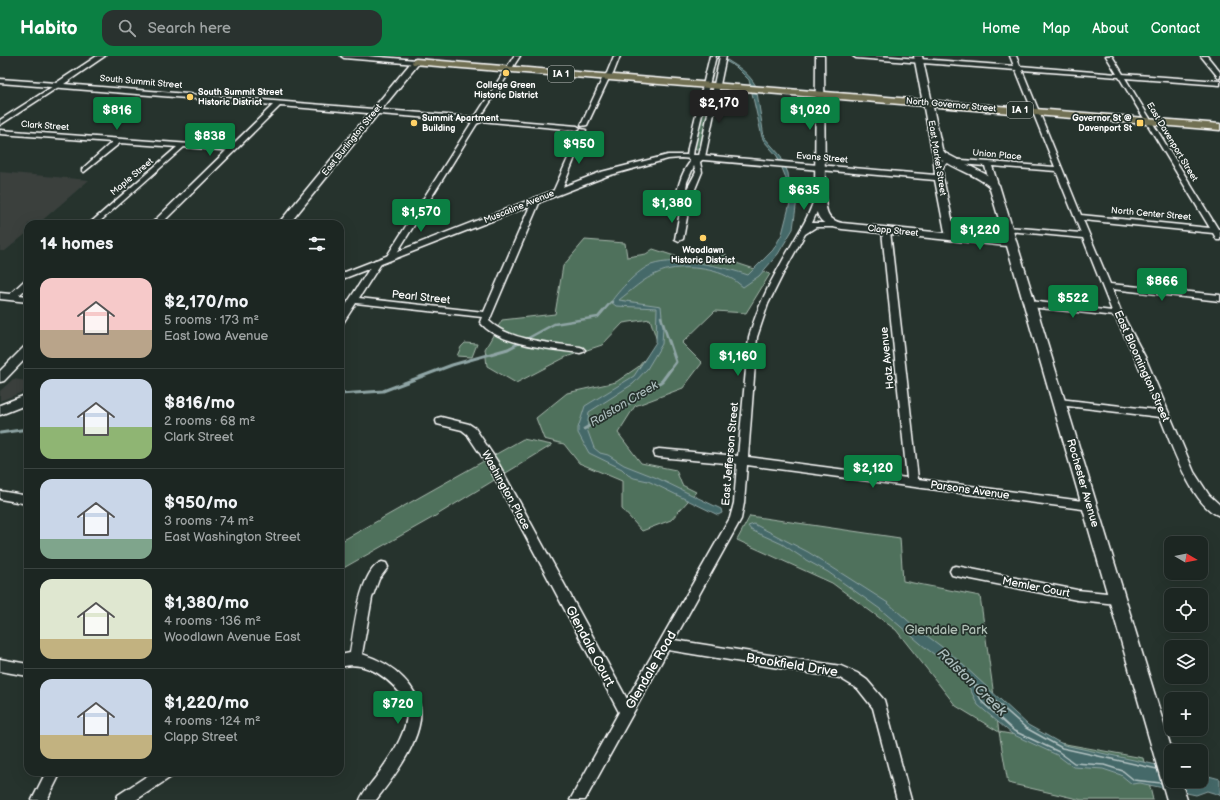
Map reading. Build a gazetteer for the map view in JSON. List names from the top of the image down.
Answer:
{
  "streets": {
    "main road": [
      "IA 1",
      "North Governor Street",
      "East Burlington Street",
      "East Market Street",
      "Clapp Street",
      "East Jefferson Street",
      "Rochester Avenue"
    ],
    "street": [
      "South Summit Street",
      "Clark Street",
      "East Davenport Street",
      "Union Place",
      "Evans Street",
      "Maple Street",
      "Muscatine Avenue",
      "North Center Street",
      "Pearl Street",
      "Hotz Avenue",
      "East Bloomington Street",
      "Washington Place",
      "Parsons Avenue",
      "Memler Court",
      "Glendale Court",
      "Brookfield Drive",
      "Glendale Road"
    ]
  },
  "crossings": [
    ["IA 1", "North Governor Street"],
    ["IA 1", "East Burlington Street"],
    ["South Summit Street", "East Burlington Street"],
    ["North Governor Street", "East Davenport Street"],
    ["North Governor Street", "East Market Street"],
    ["North Governor Street", "East Bloomington Street"],
    ["North Governor Street", "East Jefferson Street"],
    ["Clark Street", "Maple Street"],
    ["East Davenport Street", "North Center Street"],
    ["Union Place", "East Bloomington Street"],
    ["Union Place", "Rochester Avenue"],
    ["Evans Street", "East Market Street"],
    ["Evans Street", "Muscatine Avenue"],
    ["Evans Street", "East Jefferson Street"],
    ["East Market Street", "Clapp Street"],
    ["North Center Street", "East Bloomington Street"],
    ["Clapp Street", "Hotz Avenue"],
    ["Clapp Street", "East Jefferson Street"],
    ["Clapp Street", "Rochester Avenue"],
    ["Hotz Avenue", "Parsons Avenue"],
    ["East Jefferson Street", "Parsons Avenue"],
    ["East Jefferson Street", "Glendale Road"],
    ["Rochester Avenue", "Parsons Avenue"],
    ["Rochester Avenue", "Memler Court"],
    ["Washington Place", "Glendale Court"],
    ["Glendale Court", "Glendale Road"],
    ["Brookfield Drive", "Glendale Road"]
  ],
  "water": ["Ralston Creek"],
  "parks": ["Glendale Park"],
  "places": {
    "other": [
      "College Green Historic District",
      "South Summit Street Historic District",
      "Summit Apartment Building",
      "Woodlawn Historic District"
    ],
    "transit": ["Governor St @ Davenport St"]
  },
  "north": "right",
  "page": {
    "header": "Habito",
    "search": "Search here",
    "nav": [
      "Home",
      "Map",
      "About",
      "Contact"
    ],
    "price": [
      "$2,170",
      "$816",
      "$1,020",
      "$838",
      "$950",
      "$635",
      "$1,380",
      "$1,570",
      "$1,220",
      "$866",
      "$522",
      "$1,160",
      "$2,120",
      "$720"
    ],
    "heading": "14 homes",
    "list": [
      {
        "name": "$2,170/mo",
        "note": "5 rooms · 173 m² · East Iowa Avenue"
      },
      {
        "name": "$816/mo",
        "note": "2 rooms · 68 m² · Clark Street"
      },
      {
        "name": "$950/mo",
        "note": "3 rooms · 74 m² · East Washington Street"
      },
      {
        "name": "$1,380/mo",
        "note": "4 rooms · 136 m² · Woodlawn Avenue East"
      },
      {
        "name": "$1,220/mo",
        "note": "4 rooms · 124 m² · Clapp Street"
      }
    ],
    "map_buttons": ["+", "−"]
  }
}
